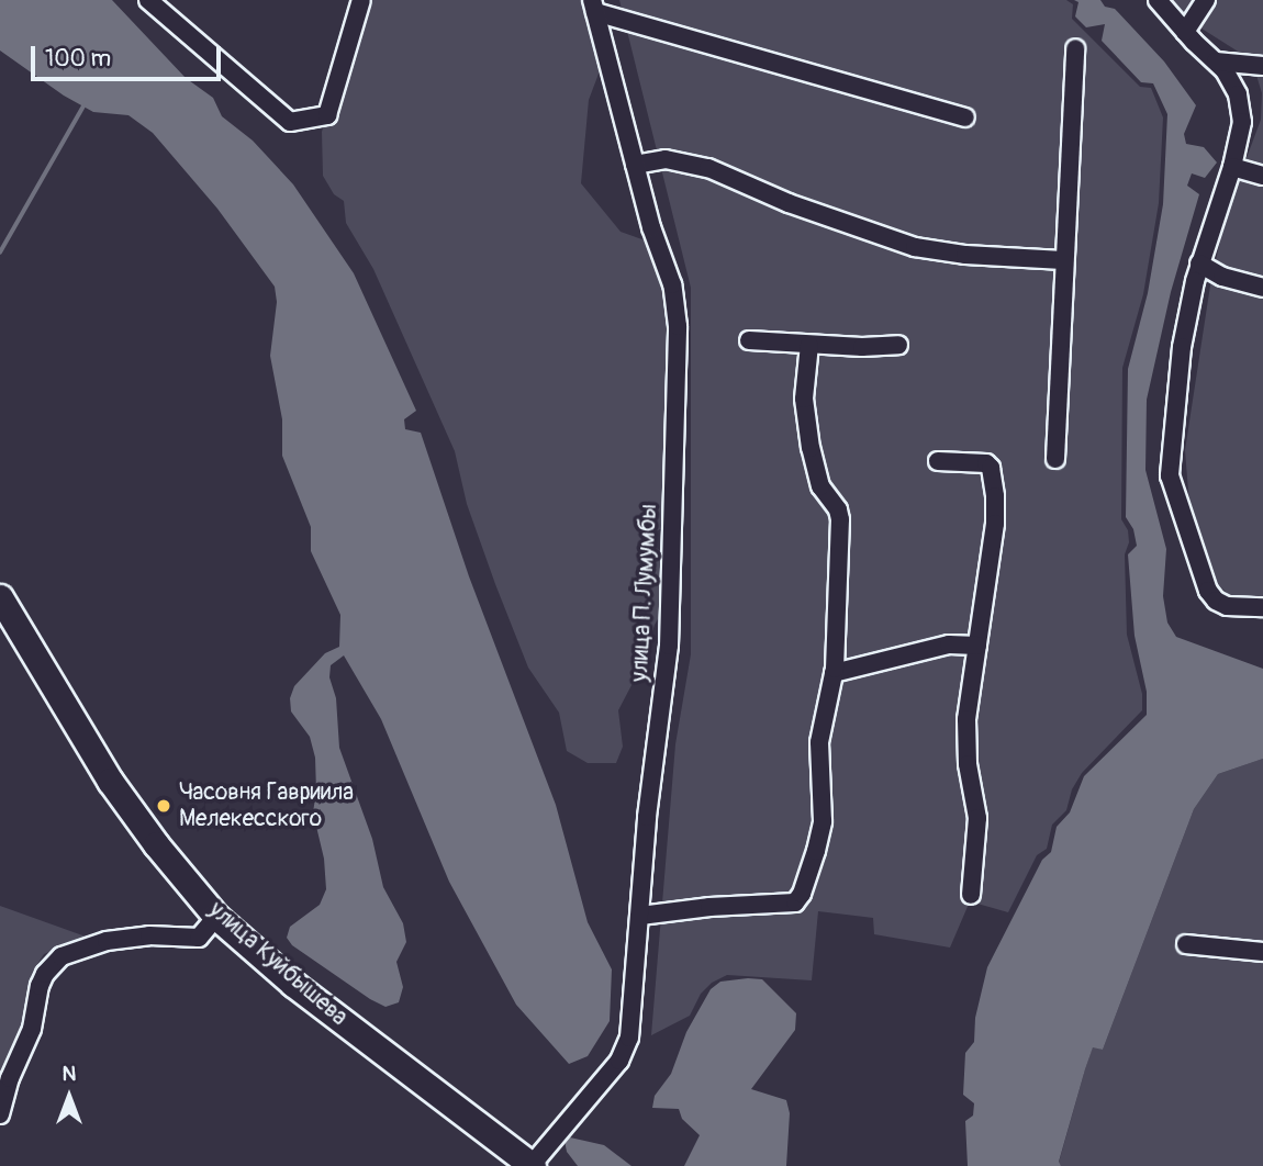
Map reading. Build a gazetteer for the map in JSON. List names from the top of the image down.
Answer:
{
  "streets": {
    "highway": ["улица Куйбышева"],
    "street": ["улица П. Лумумбы"]
  },
  "crossings": [
    ["улица П. Лумумбы", "улица Куйбышева"]
  ],
  "places": ["Часовня Гавриила Мелекесского"],
  "scale_bar": "100 m",
  "north": "top"
}
